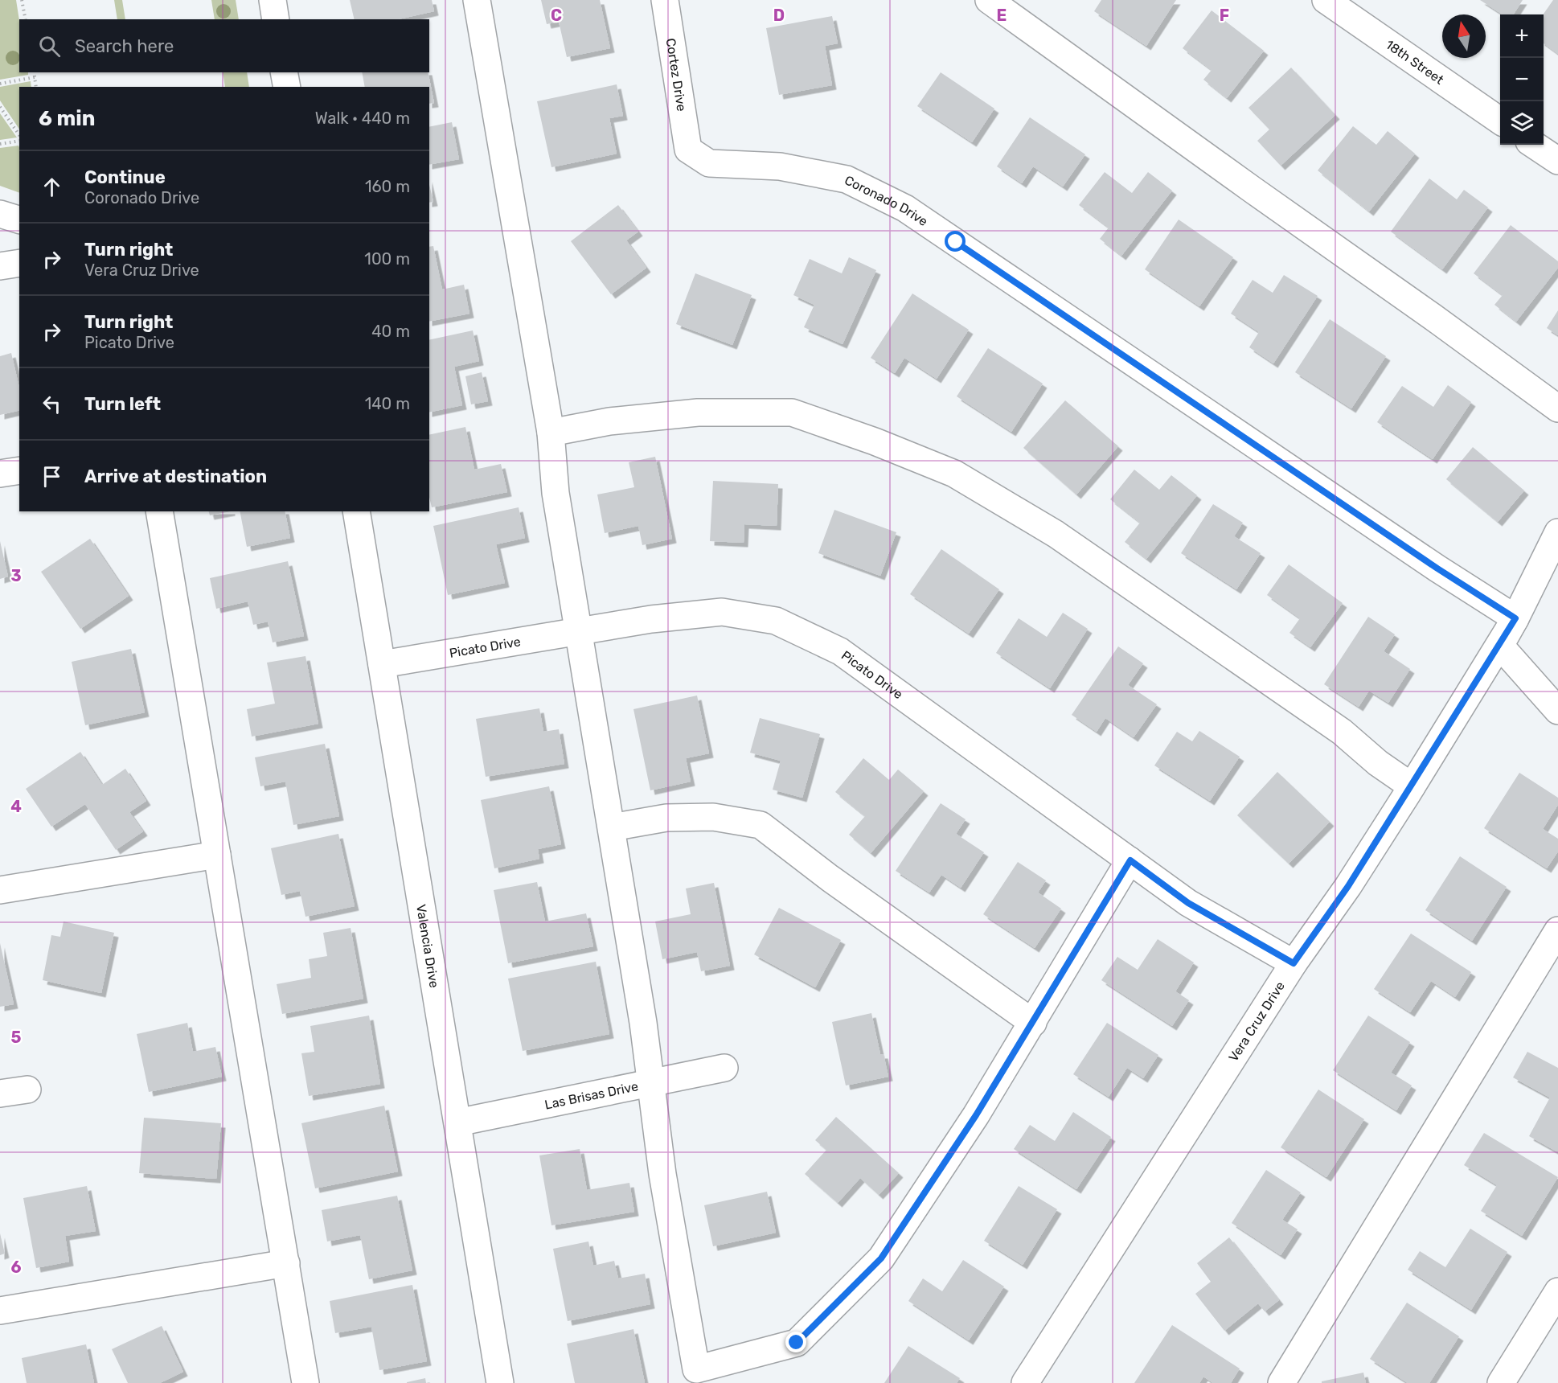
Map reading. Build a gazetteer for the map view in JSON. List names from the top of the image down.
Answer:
{
  "streets": {
    "street": [
      "18th Street",
      "Cortez Drive",
      "Coronado Drive",
      "Picato Drive",
      "Valencia Drive",
      "Vera Cruz Drive",
      "Las Brisas Drive"
    ]
  },
  "crossings": [
    ["Cortez Drive", "Coronado Drive"],
    ["Coronado Drive", "Vera Cruz Drive"],
    ["Picato Drive", "Valencia Drive"],
    ["Picato Drive", "Vera Cruz Drive"],
    ["Valencia Drive", "Las Brisas Drive"]
  ],
  "north": "top",
  "page": {
    "map_buttons": ["+", "−"],
    "search": "Search here",
    "heading": ["6 min", "Walk · 440 m"],
    "list": [
      ["Continue", "Coronado Drive", "160 m"],
      ["Turn right", "Vera Cruz Drive", "100 m"],
      ["Turn right", "Picato Drive", "40 m"],
      ["Turn left", "140 m"],
      "Arrive at destination"
    ]
  },
  "grid": {
    "columns": [
      "C",
      "D",
      "E",
      "F"
    ],
    "rows": [
      "3",
      "4",
      "5",
      "6"
    ]
  }
}
